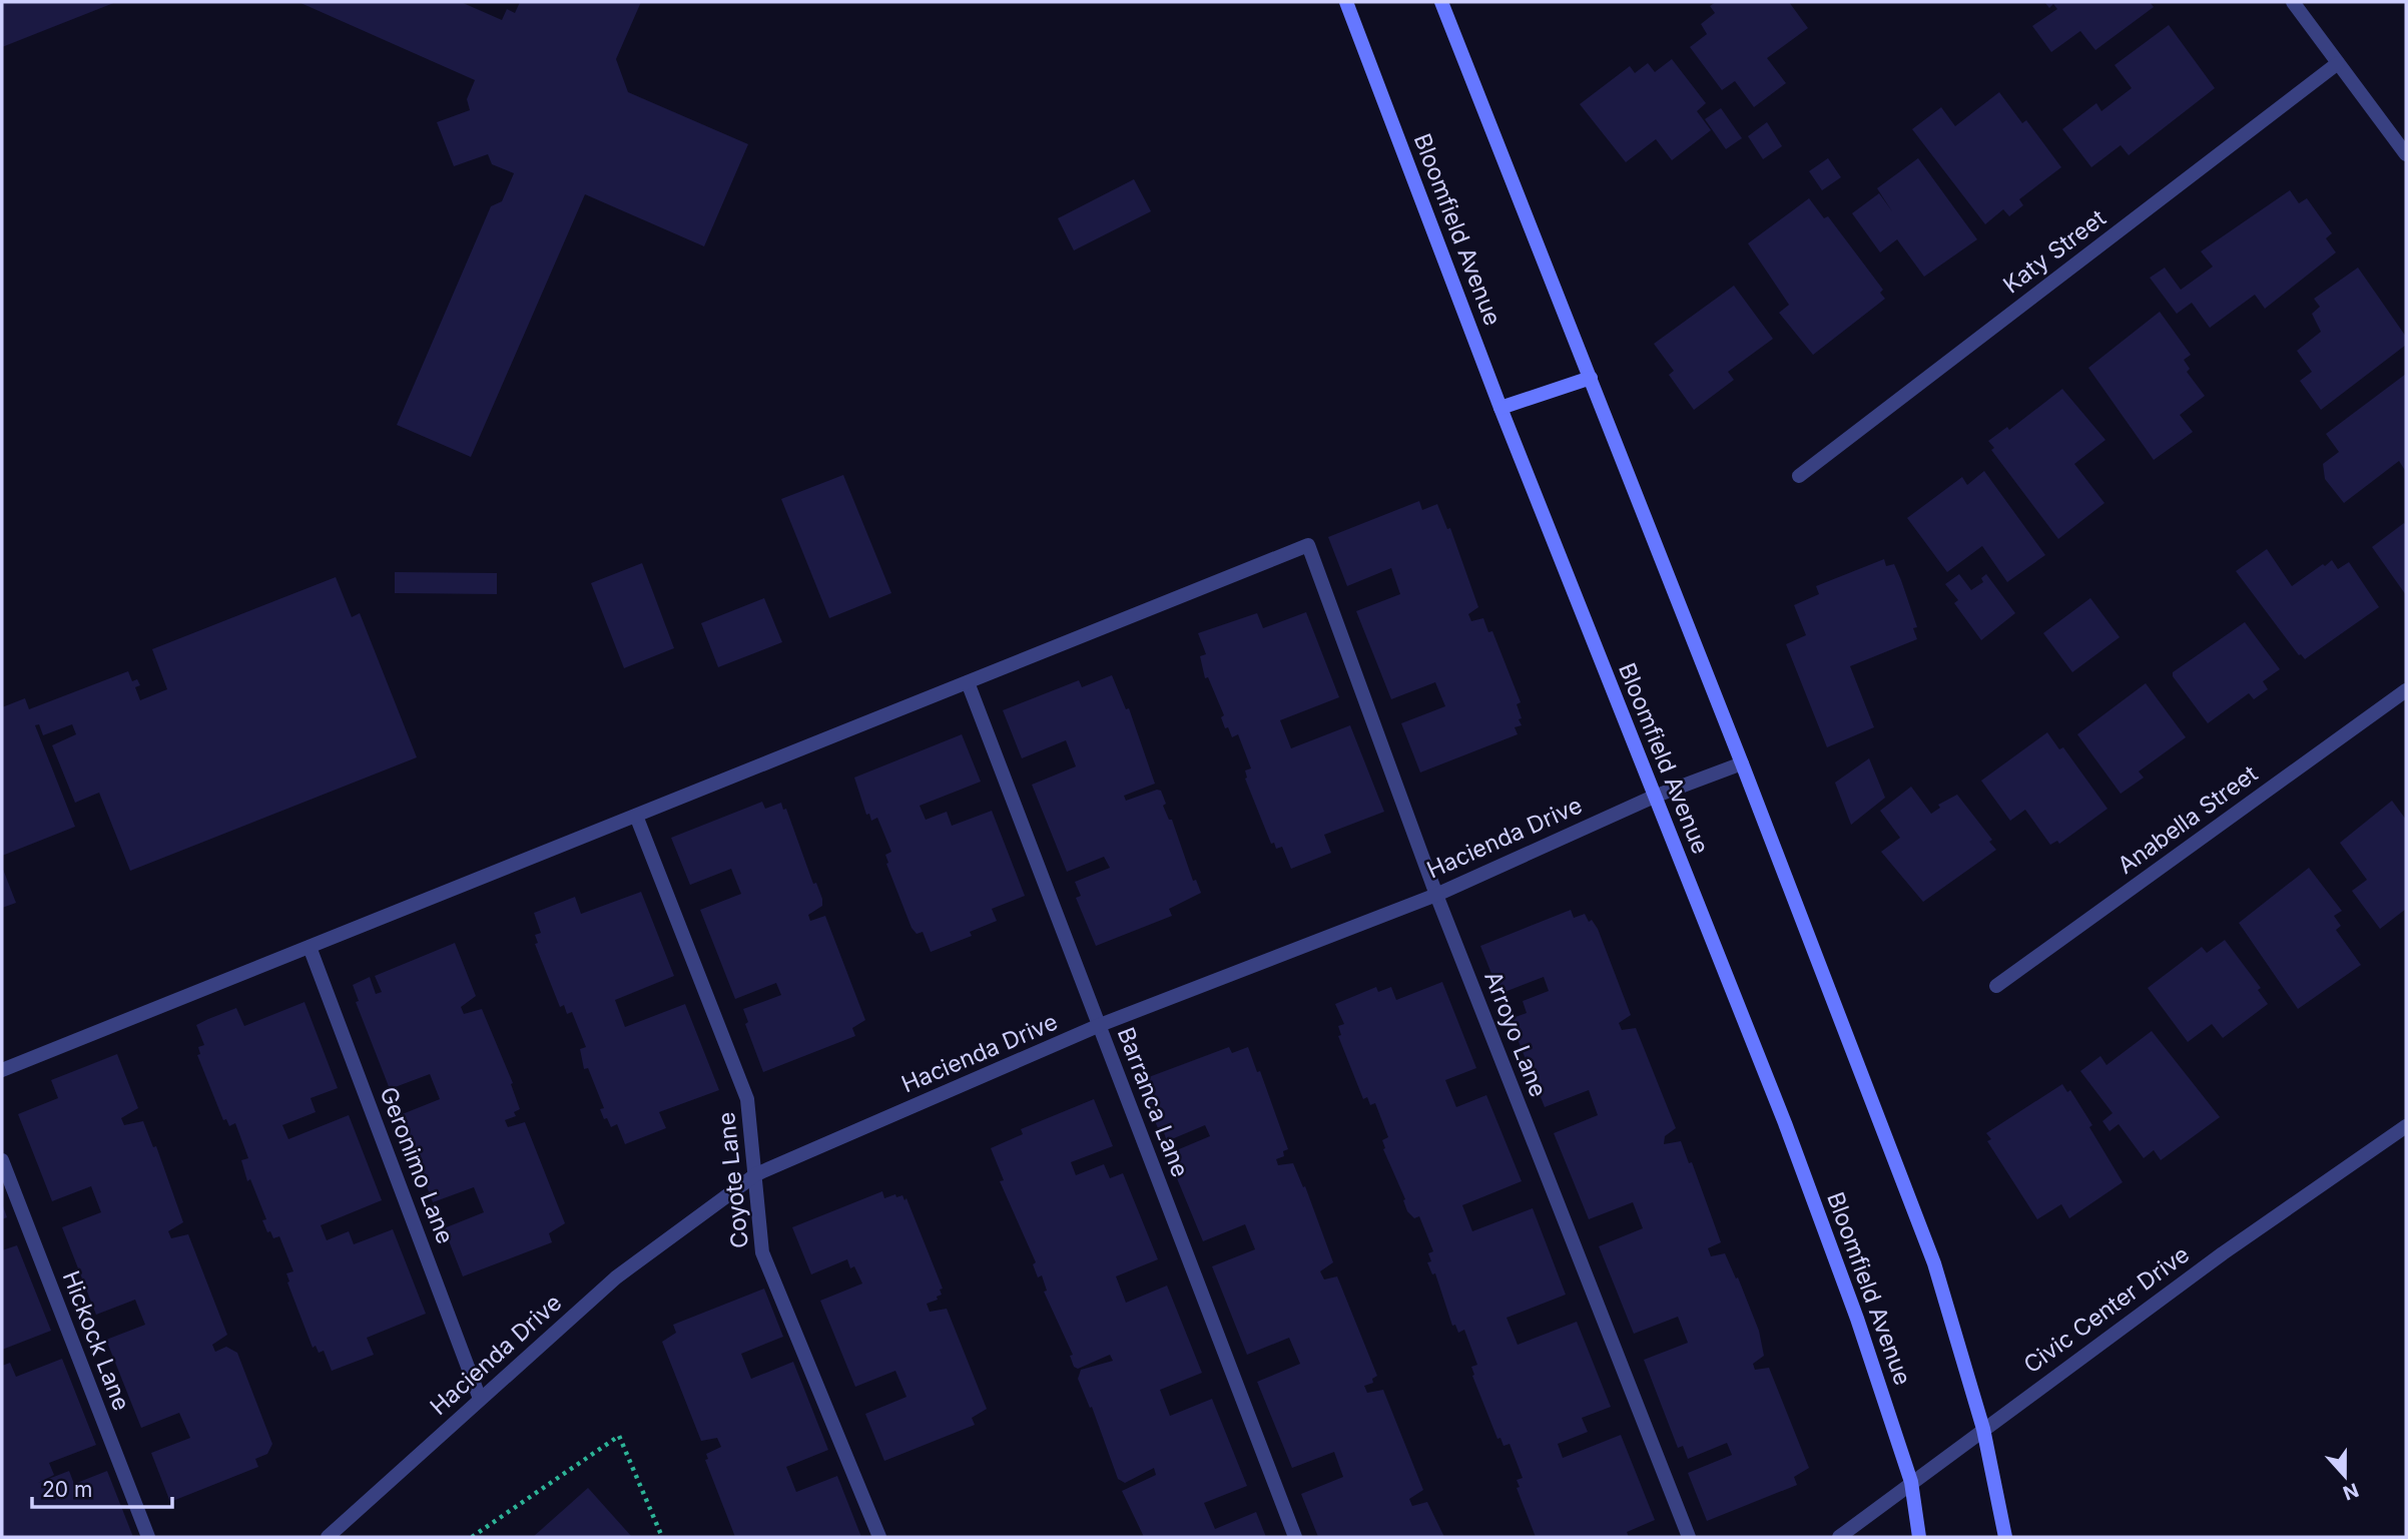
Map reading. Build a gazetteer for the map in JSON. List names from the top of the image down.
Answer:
{
  "streets": {
    "main road": ["Bloomfield Avenue"],
    "street": [
      "Katy Street",
      "Anabella Street",
      "Hacienda Drive",
      "Arroyo Lane",
      "Barranca Lane",
      "Geronimo Lane",
      "Coyote Lane",
      "Civic Center Drive",
      "Hickock Lane"
    ]
  },
  "crossings": [
    ["Bloomfield Avenue", "Hacienda Drive"],
    ["Bloomfield Avenue", "Civic Center Drive"],
    ["Hacienda Drive", "Arroyo Lane"],
    ["Hacienda Drive", "Barranca Lane"],
    ["Hacienda Drive", "Geronimo Lane"],
    ["Hacienda Drive", "Coyote Lane"],
    ["Arroyo Lane", "Barranca Lane"]
  ],
  "scale_bar": "20 m",
  "north": "bottom"
}
